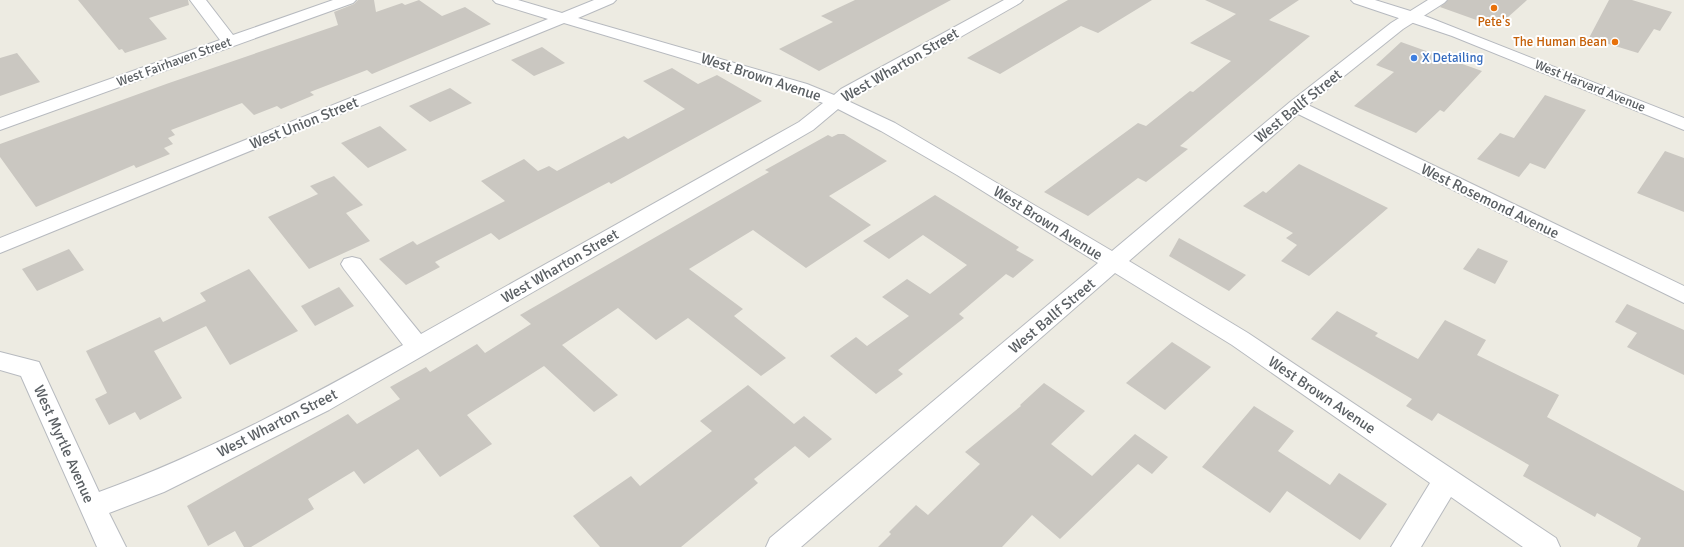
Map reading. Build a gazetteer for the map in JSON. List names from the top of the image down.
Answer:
{
  "streets": {
    "street": [
      "West Fairhaven Street",
      "West Wharton Street",
      "West Brown Avenue",
      "West Harvard Avenue",
      "West Ballf Street",
      "West Union Street",
      "West Rosemond Avenue",
      "West Myrtle Avenue"
    ]
  },
  "crossings": [
    ["West Wharton Street", "West Brown Avenue"],
    ["West Wharton Street", "West Myrtle Avenue"],
    ["West Brown Avenue", "West Ballf Street"],
    ["West Brown Avenue", "West Union Street"],
    ["West Harvard Avenue", "West Ballf Street"],
    ["West Ballf Street", "West Rosemond Avenue"]
  ],
  "places": ["Pete's", "The Human Bean", "X Detailing"]
}
